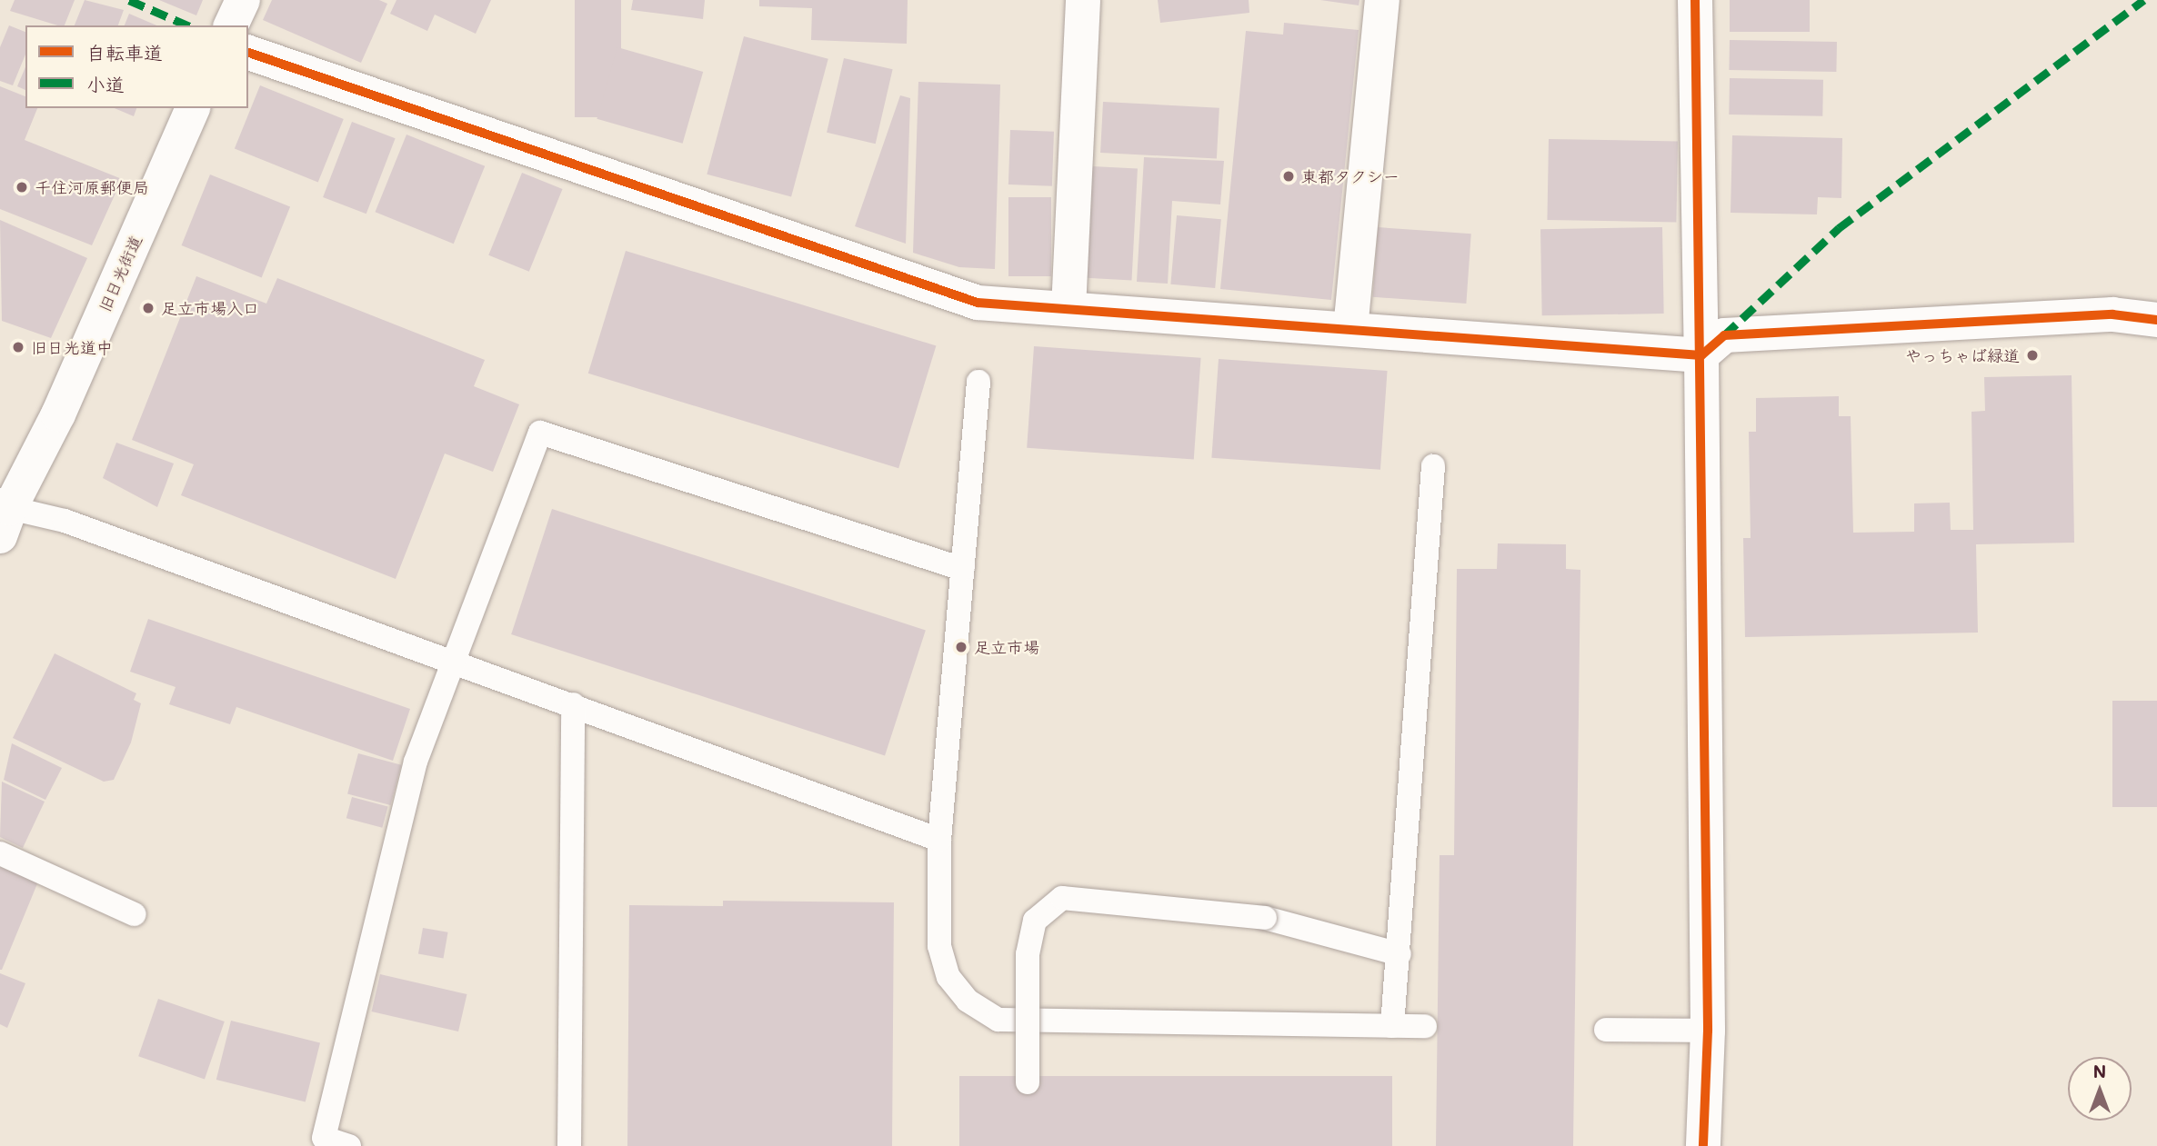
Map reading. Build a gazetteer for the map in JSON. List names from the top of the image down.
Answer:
{
  "streets": {
    "street": ["旧日光街道"]
  },
  "places": [
    "東都タクシー",
    "千住河原郵便局",
    "足立市場入口",
    "旧日光道中",
    "やっちゃば緑道",
    "足立市場"
  ],
  "legend": ["自転車道", "小道"],
  "north": "top"
}
